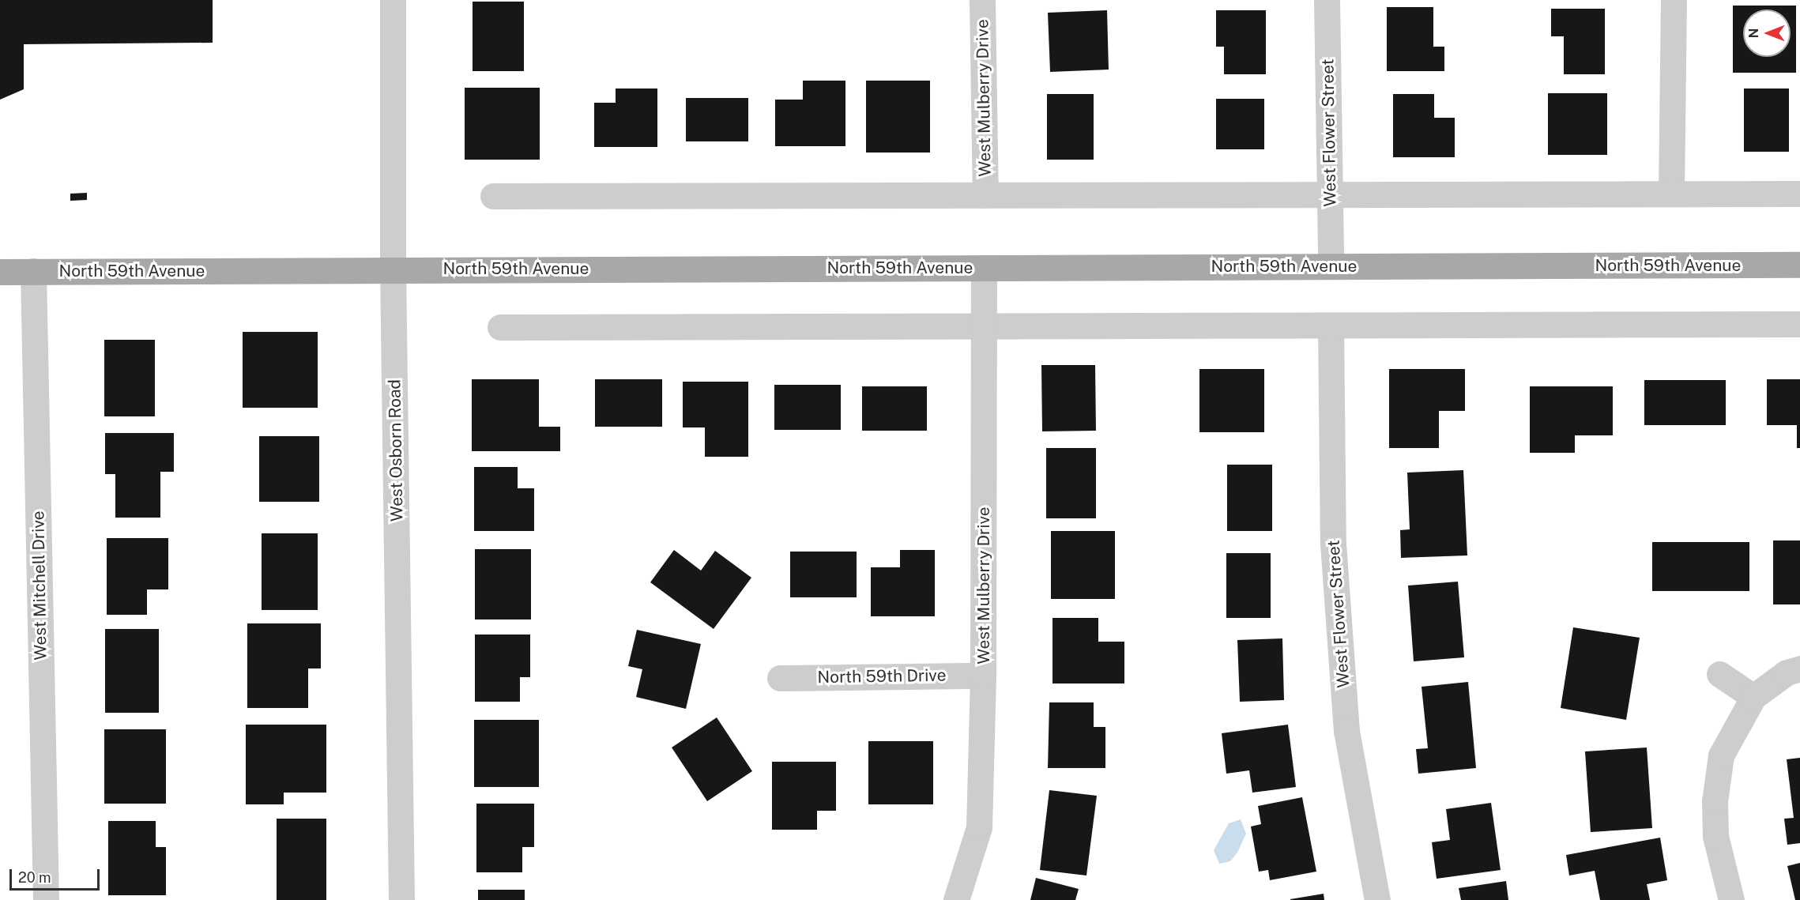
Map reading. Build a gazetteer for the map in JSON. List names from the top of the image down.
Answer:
{
  "streets": {
    "main road": ["North 59th Avenue"],
    "street": [
      "West Mulberry Drive",
      "West Flower Street",
      "West Osborn Road",
      "West Mitchell Drive",
      "North 59th Drive"
    ]
  },
  "crossings": [
    ["West Mulberry Drive", "North 59th Avenue"],
    ["West Mulberry Drive", "North 59th Drive"],
    ["West Flower Street", "North 59th Avenue"],
    ["North 59th Avenue", "West Osborn Road"],
    ["North 59th Avenue", "West Mitchell Drive"]
  ],
  "scale_bar": "20 m",
  "north": "left"
}
